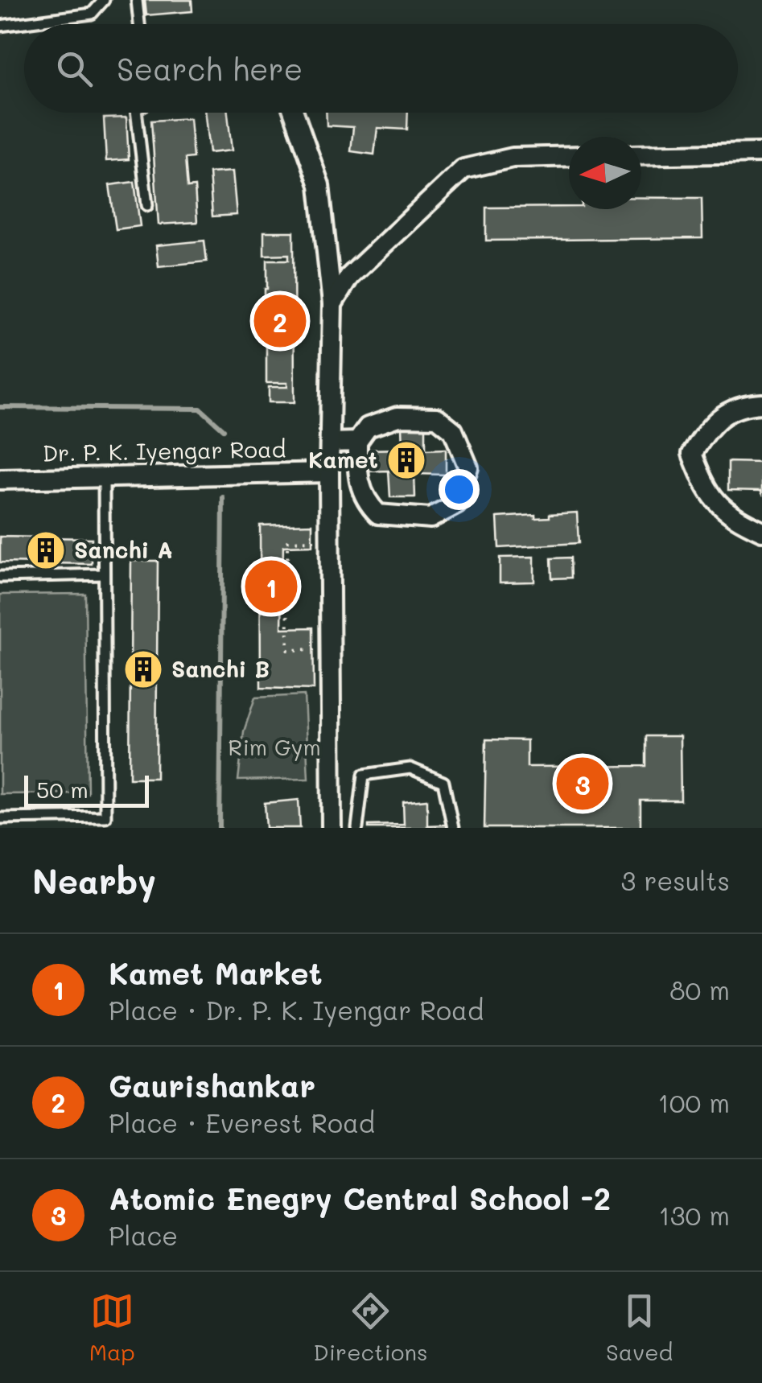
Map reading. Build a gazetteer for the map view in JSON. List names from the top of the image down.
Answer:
{
  "streets": {
    "street": ["Dr. P. K. Iyengar Road"]
  },
  "parks": ["Rim Gym"],
  "places": {
    "building": ["Kamet", "Sanchi A", "Sanchi B"]
  },
  "scale_bar": "50 m",
  "north": "left",
  "page": {
    "search": "Search here",
    "pins": ["2", "1", "3"],
    "scale": "50 m",
    "heading": ["Nearby", "3 results"],
    "list": [
      {
        "mark": "1",
        "name": "Kamet Market",
        "note": "Place · Dr. P. K. Iyengar Road",
        "value": "80 m"
      },
      {
        "mark": "2",
        "name": "Gaurishankar",
        "note": "Place · Everest Road",
        "value": "100 m"
      },
      {
        "mark": "3",
        "name": "Atomic Enegry Central School -2",
        "note": "Place",
        "value": "130 m"
      }
    ],
    "nav": ["Map", "Directions", "Saved"]
  }
}
